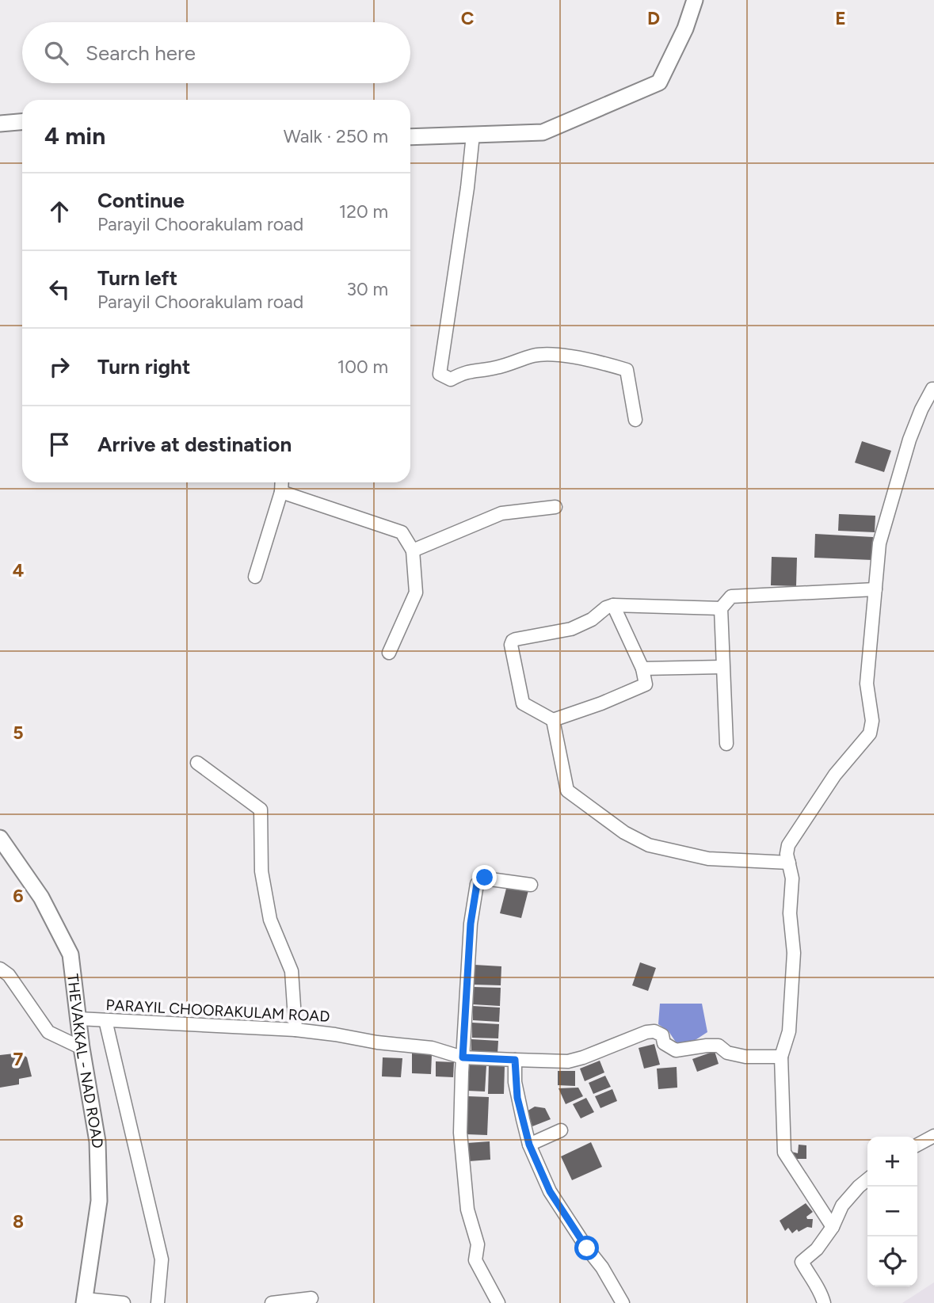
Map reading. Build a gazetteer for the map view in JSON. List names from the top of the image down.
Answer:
{
  "streets": {
    "main road": ["THEVAKKAL - NAD ROAD"],
    "street": ["PARAYIL CHOORAKULAM ROAD"]
  },
  "crossings": [
    ["PARAYIL CHOORAKULAM ROAD", "THEVAKKAL - NAD ROAD"]
  ],
  "page": {
    "search": "Search here",
    "heading": ["4 min", "Walk · 250 m"],
    "list": [
      ["Continue", "Parayil Choorakulam road", "120 m"],
      ["Turn left", "Parayil Choorakulam road", "30 m"],
      ["Turn right", "100 m"],
      "Arrive at destination"
    ],
    "map_buttons": ["+", "−"]
  },
  "grid": {
    "columns": ["C", "D", "E"],
    "rows": [
      "4",
      "5",
      "6",
      "7",
      "8"
    ]
  }
}
